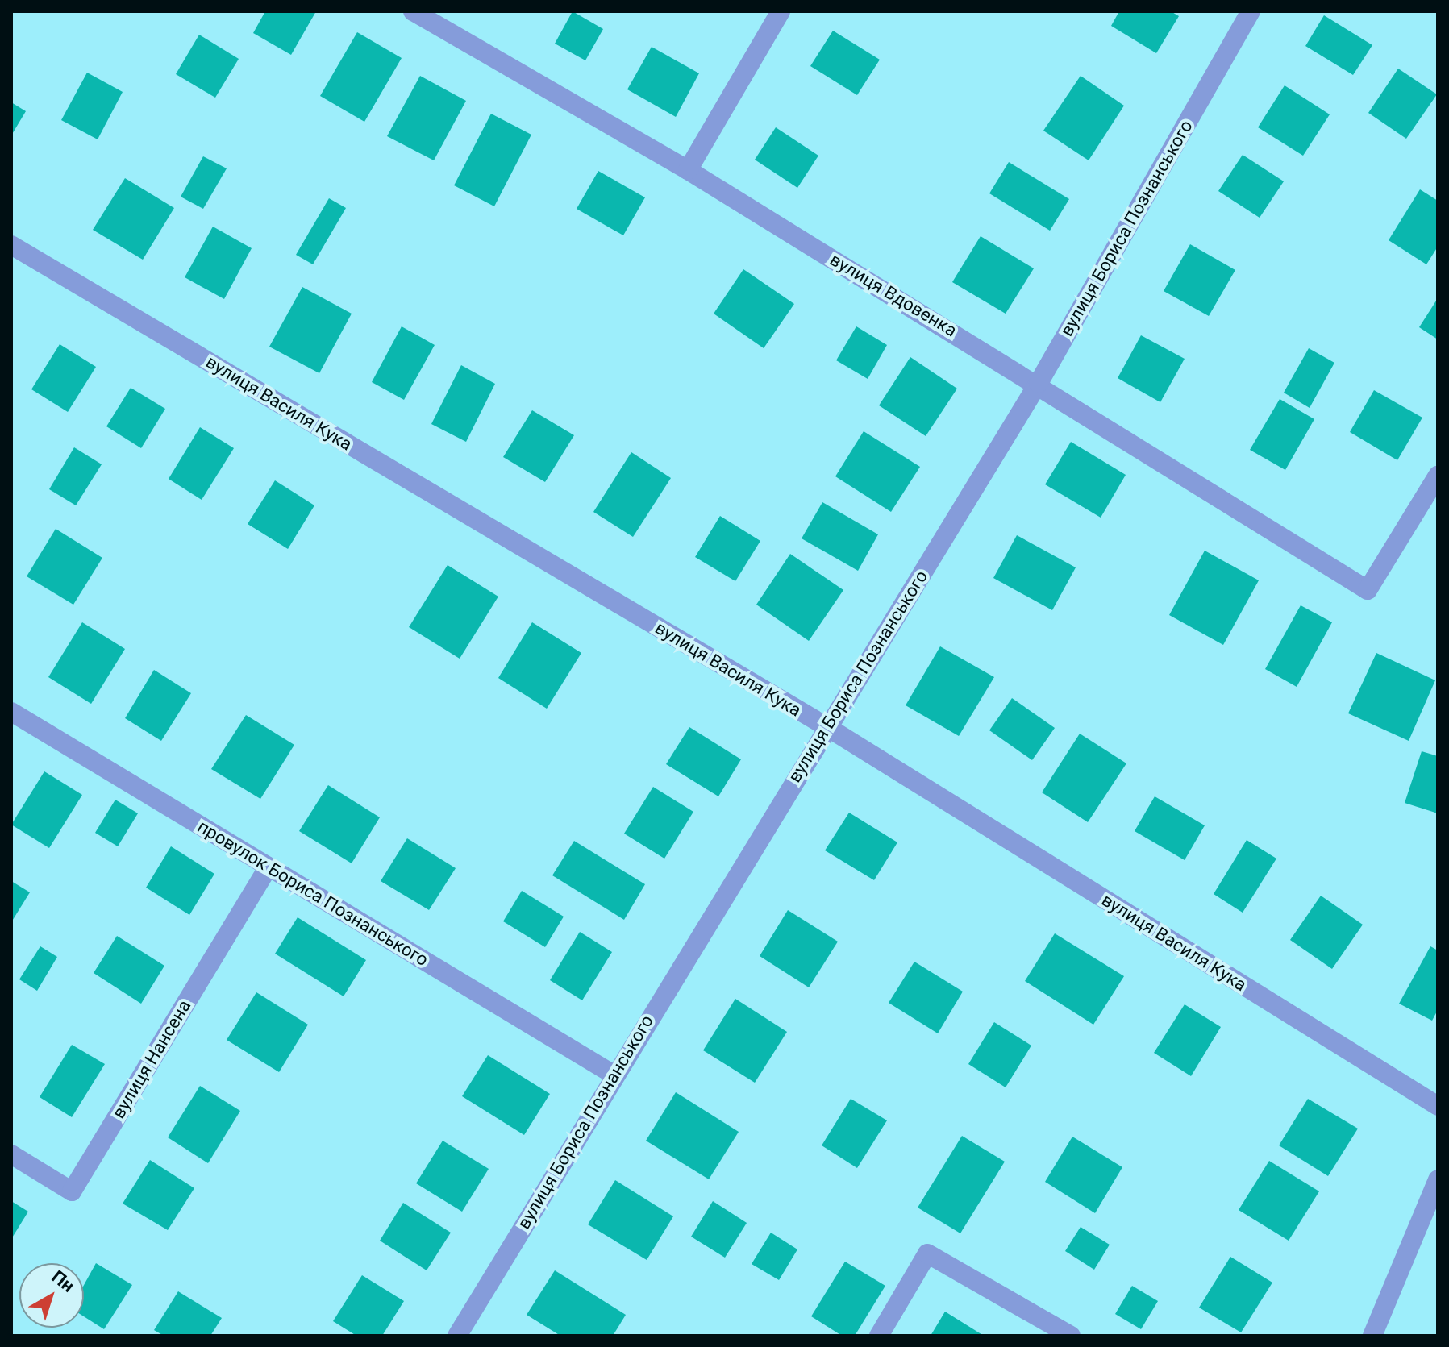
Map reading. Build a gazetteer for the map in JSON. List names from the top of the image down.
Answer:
{
  "streets": {
    "street": [
      "вулиця Бориса Познанського",
      "вулиця Вдовенка",
      "вулиця Василя Кука",
      "провулок Бориса Познанського",
      "вулиця Нансена"
    ]
  },
  "crossings": [
    ["вулиця Бориса Познанського", "вулиця Вдовенка"],
    ["вулиця Бориса Познанського", "вулиця Василя Кука"],
    ["вулиця Бориса Познанського", "провулок Бориса Познанського"],
    ["провулок Бориса Познанського", "вулиця Нансена"]
  ],
  "north": "top right"
}
